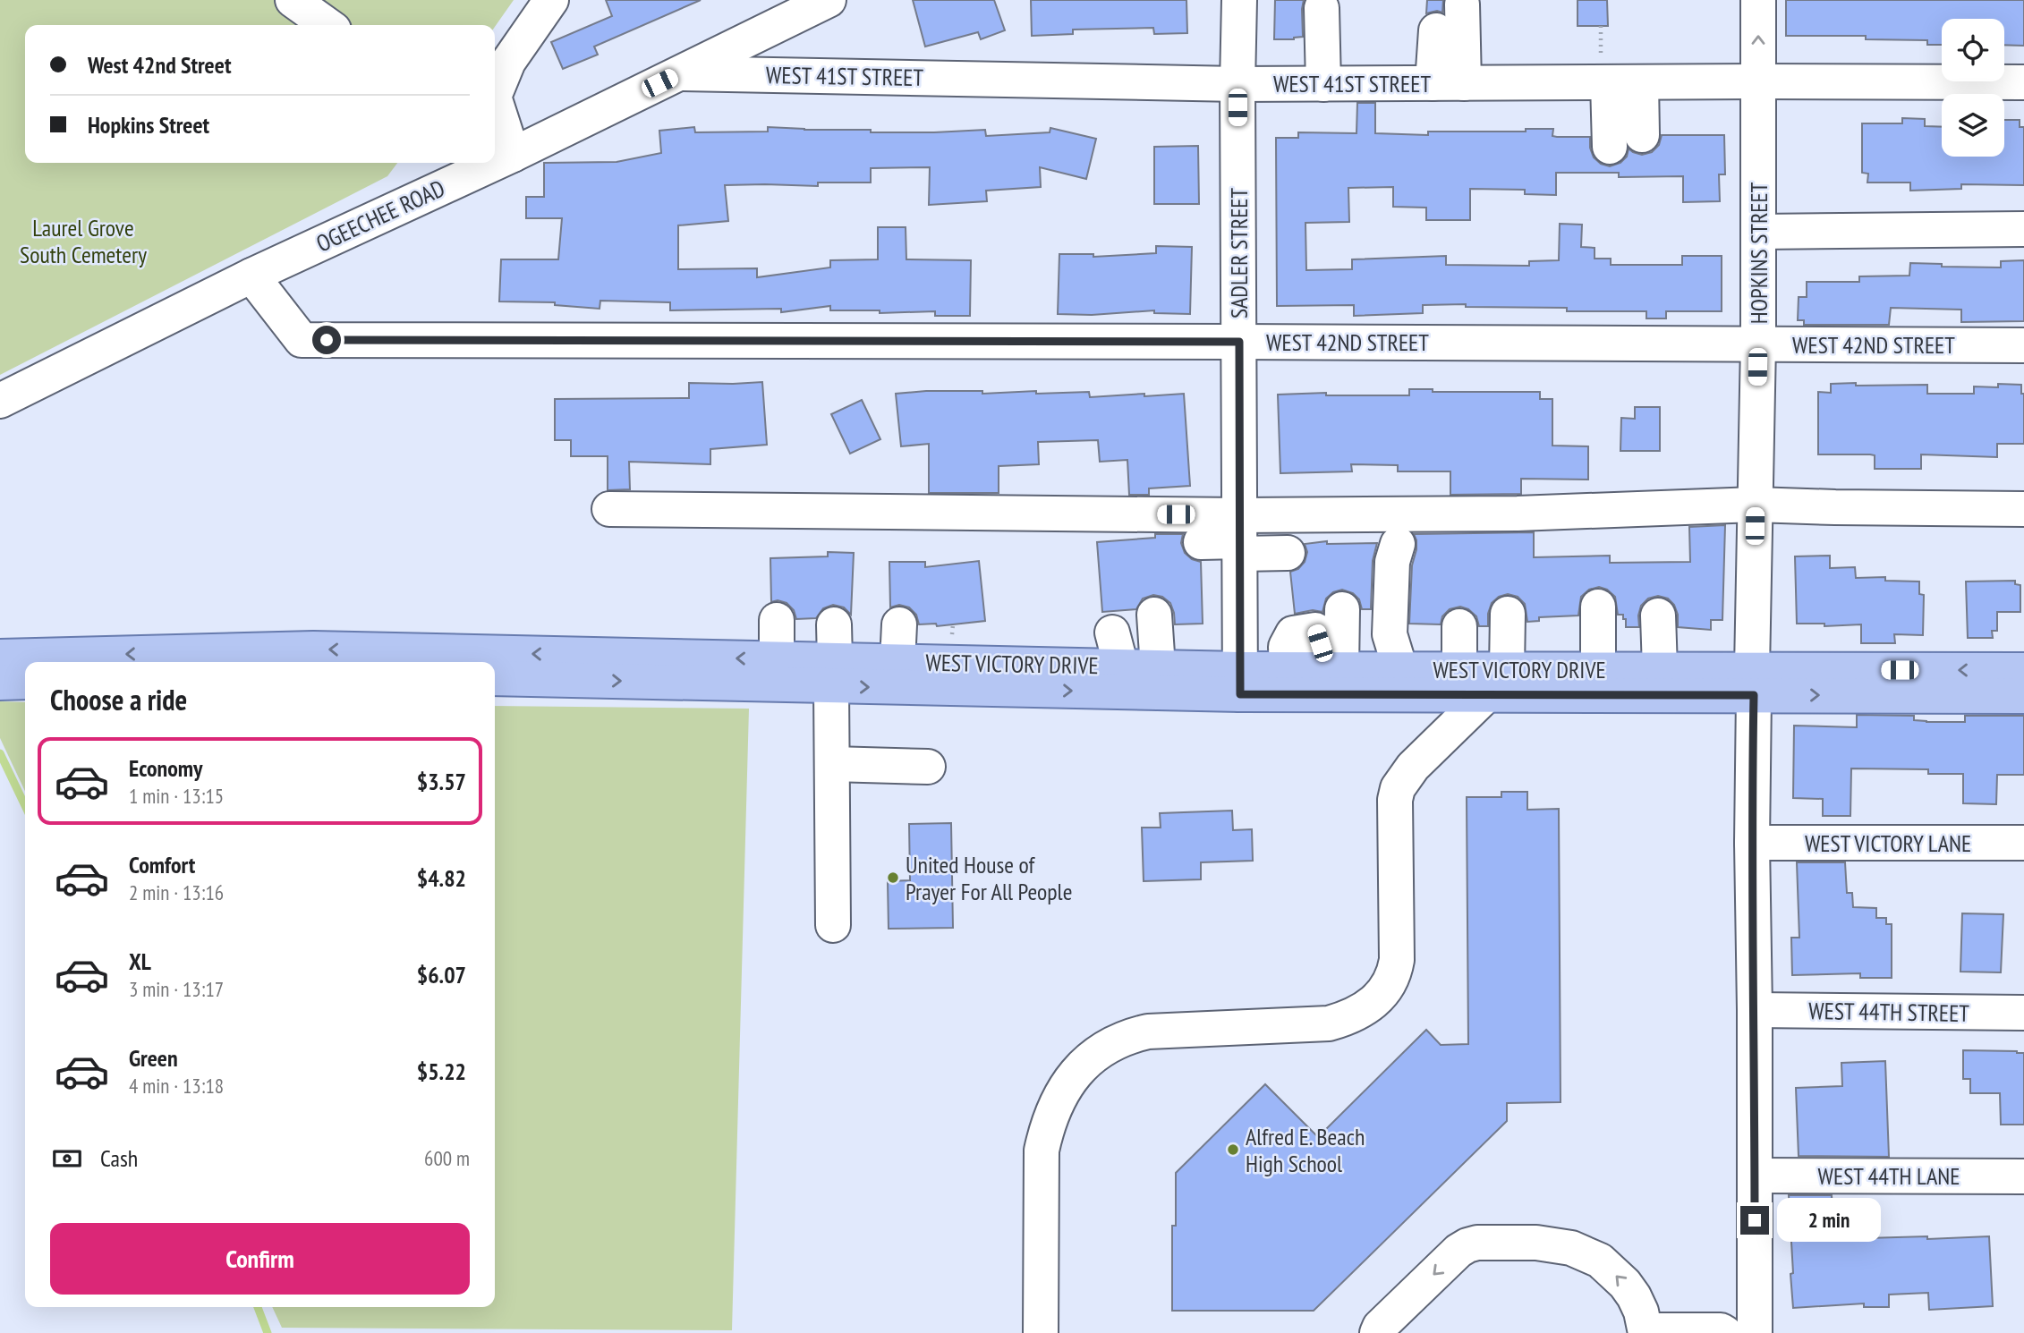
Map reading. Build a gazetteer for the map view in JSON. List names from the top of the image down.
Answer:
{
  "streets": {
    "main road": ["WEST VICTORY DRIVE"],
    "street": [
      "WEST 41ST STREET",
      "OGEECHEE ROAD",
      "SADLER STREET",
      "HOPKINS STREET",
      "WEST 42ND STREET",
      "WEST VICTORY LANE",
      "WEST 44TH STREET",
      "WEST 44TH LANE"
    ]
  },
  "crossings": [
    ["WEST 41ST STREET", "OGEECHEE ROAD"],
    ["WEST 41ST STREET", "SADLER STREET"],
    ["WEST 41ST STREET", "HOPKINS STREET"],
    ["OGEECHEE ROAD", "WEST 42ND STREET"],
    ["SADLER STREET", "WEST 42ND STREET"],
    ["SADLER STREET", "WEST VICTORY DRIVE"],
    ["HOPKINS STREET", "WEST 42ND STREET"],
    ["HOPKINS STREET", "WEST VICTORY DRIVE"],
    ["HOPKINS STREET", "WEST VICTORY LANE"],
    ["HOPKINS STREET", "WEST 44TH STREET"],
    ["HOPKINS STREET", "WEST 44TH LANE"]
  ],
  "parks": ["Laurel Grove South Cemetery"],
  "places": ["United House of Prayer For All People", "Alfred E. Beach High School"],
  "page": {
    "banner": ["West 42nd Street", "Hopkins Street"],
    "heading": "Choose a ride",
    "list": [
      {
        "name": "Economy",
        "note": "1 min · 13:15",
        "value": "$3.57"
      },
      {
        "name": "Comfort",
        "note": "2 min · 13:16",
        "value": "$4.82"
      },
      {
        "name": "XL",
        "note": "3 min · 13:17",
        "value": "$6.07"
      },
      {
        "name": "Green",
        "note": "4 min · 13:18",
        "value": "$5.22"
      }
    ],
    "pay": ["Cash", "600 m"],
    "bubble": "2 min",
    "buttons": "Confirm"
  }
}
